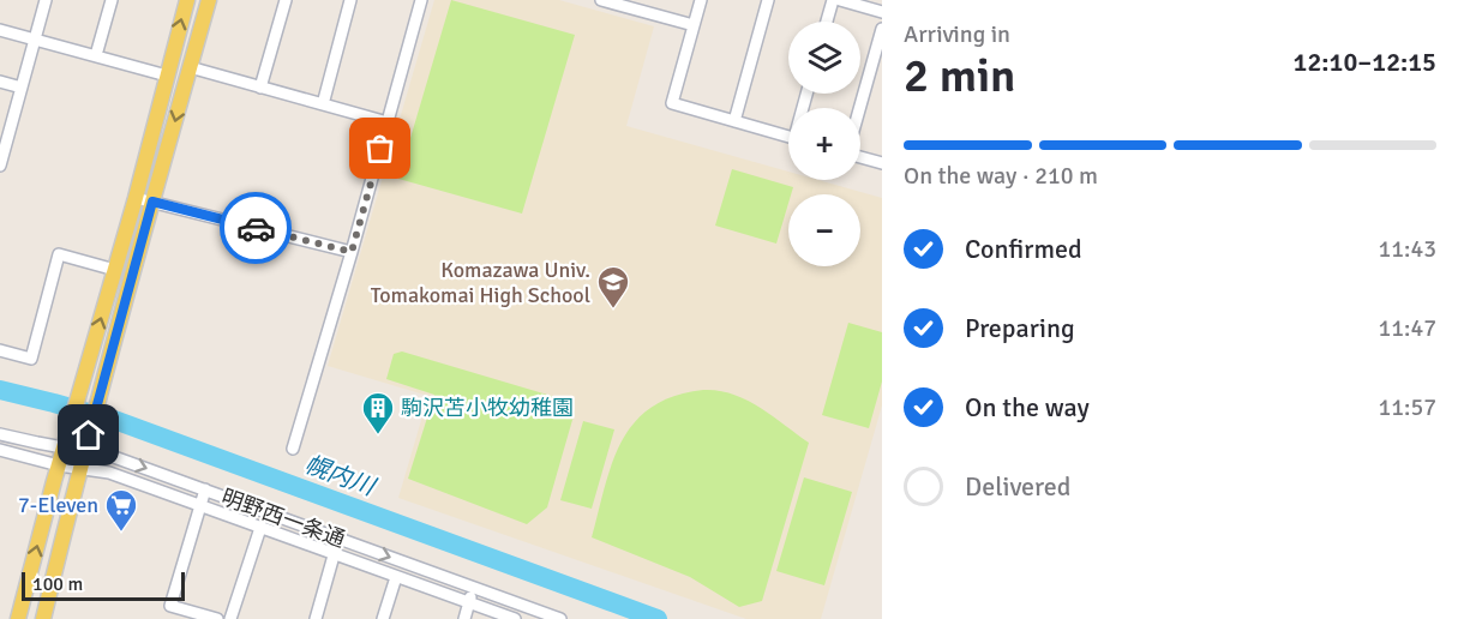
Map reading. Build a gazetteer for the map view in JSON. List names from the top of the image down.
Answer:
{
  "streets": {
    "street": ["明野西一条通"]
  },
  "water": ["幌内川"],
  "places": {
    "school or university": ["Komazawa Univ. Tomakomai High School"],
    "building": ["駒沢苫小牧幼稚園"],
    "supermarket": ["7-Eleven"]
  },
  "scale_bar": "100 m",
  "page": {
    "heading": ["2 min", "Arriving in", "12:10–12:15"],
    "map_buttons": ["+", "−"],
    "bar": "On the way · 210 m",
    "list": [
      ["Confirmed", "11:43"],
      ["Preparing", "11:47"],
      ["On the way", "11:57"],
      "Delivered"
    ],
    "scale": "100 m"
  }
}
